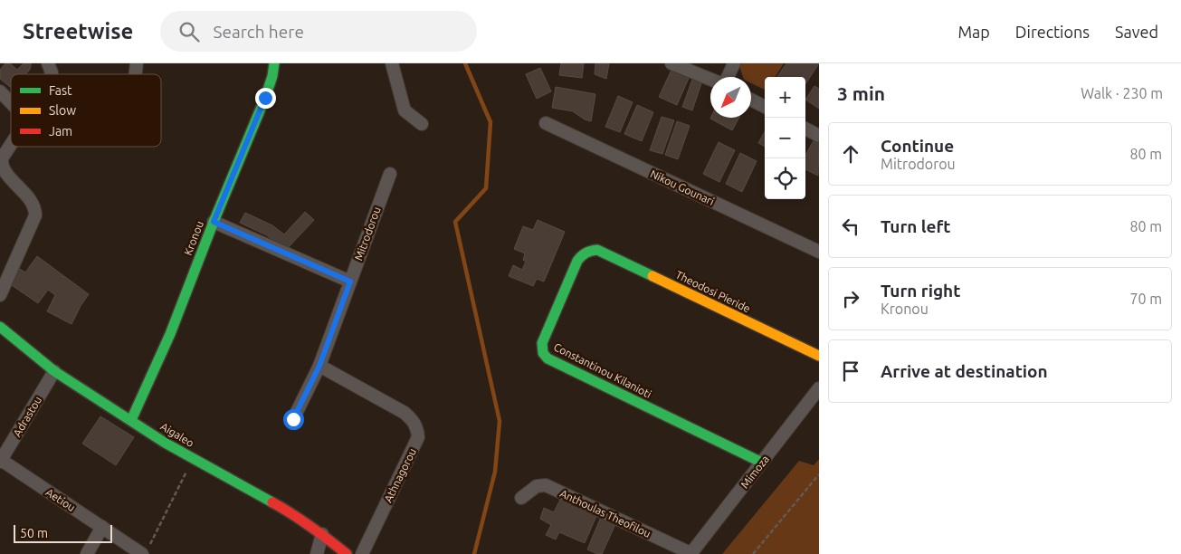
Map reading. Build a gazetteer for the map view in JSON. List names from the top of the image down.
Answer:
{
  "streets": {
    "street": [
      "Nikou Gounari",
      "Mitrodorou",
      "Kronou",
      "Theodosi Pieride",
      "Constantinou Kilanioti",
      "Adrastou",
      "Aigaleo",
      "Mimoza",
      "Athnagorou",
      "Aetiou",
      "Anthoulas Theofilou"
    ]
  },
  "crossings": [
    ["Mitrodorou", "Athnagorou"],
    ["Kronou", "Aigaleo"],
    ["Theodosi Pieride", "Constantinou Kilanioti"],
    ["Constantinou Kilanioti", "Mimoza"],
    ["Adrastou", "Aigaleo"],
    ["Adrastou", "Aetiou"],
    ["Mimoza", "Anthoulas Theofilou"]
  ],
  "legend": ["Fast", "Slow", "Jam"],
  "scale_bar": "50 m",
  "north": "bottom left",
  "page": {
    "header": "Streetwise",
    "search": "Search here",
    "nav": ["Map", "Directions", "Saved"],
    "heading": ["3 min", "Walk · 230 m"],
    "map_buttons": ["+", "−"],
    "list": [
      ["Continue", "Mitrodorou", "80 m"],
      ["Turn left", "80 m"],
      ["Turn right", "Kronou", "70 m"],
      "Arrive at destination"
    ],
    "scale": "50 m"
  }
}
